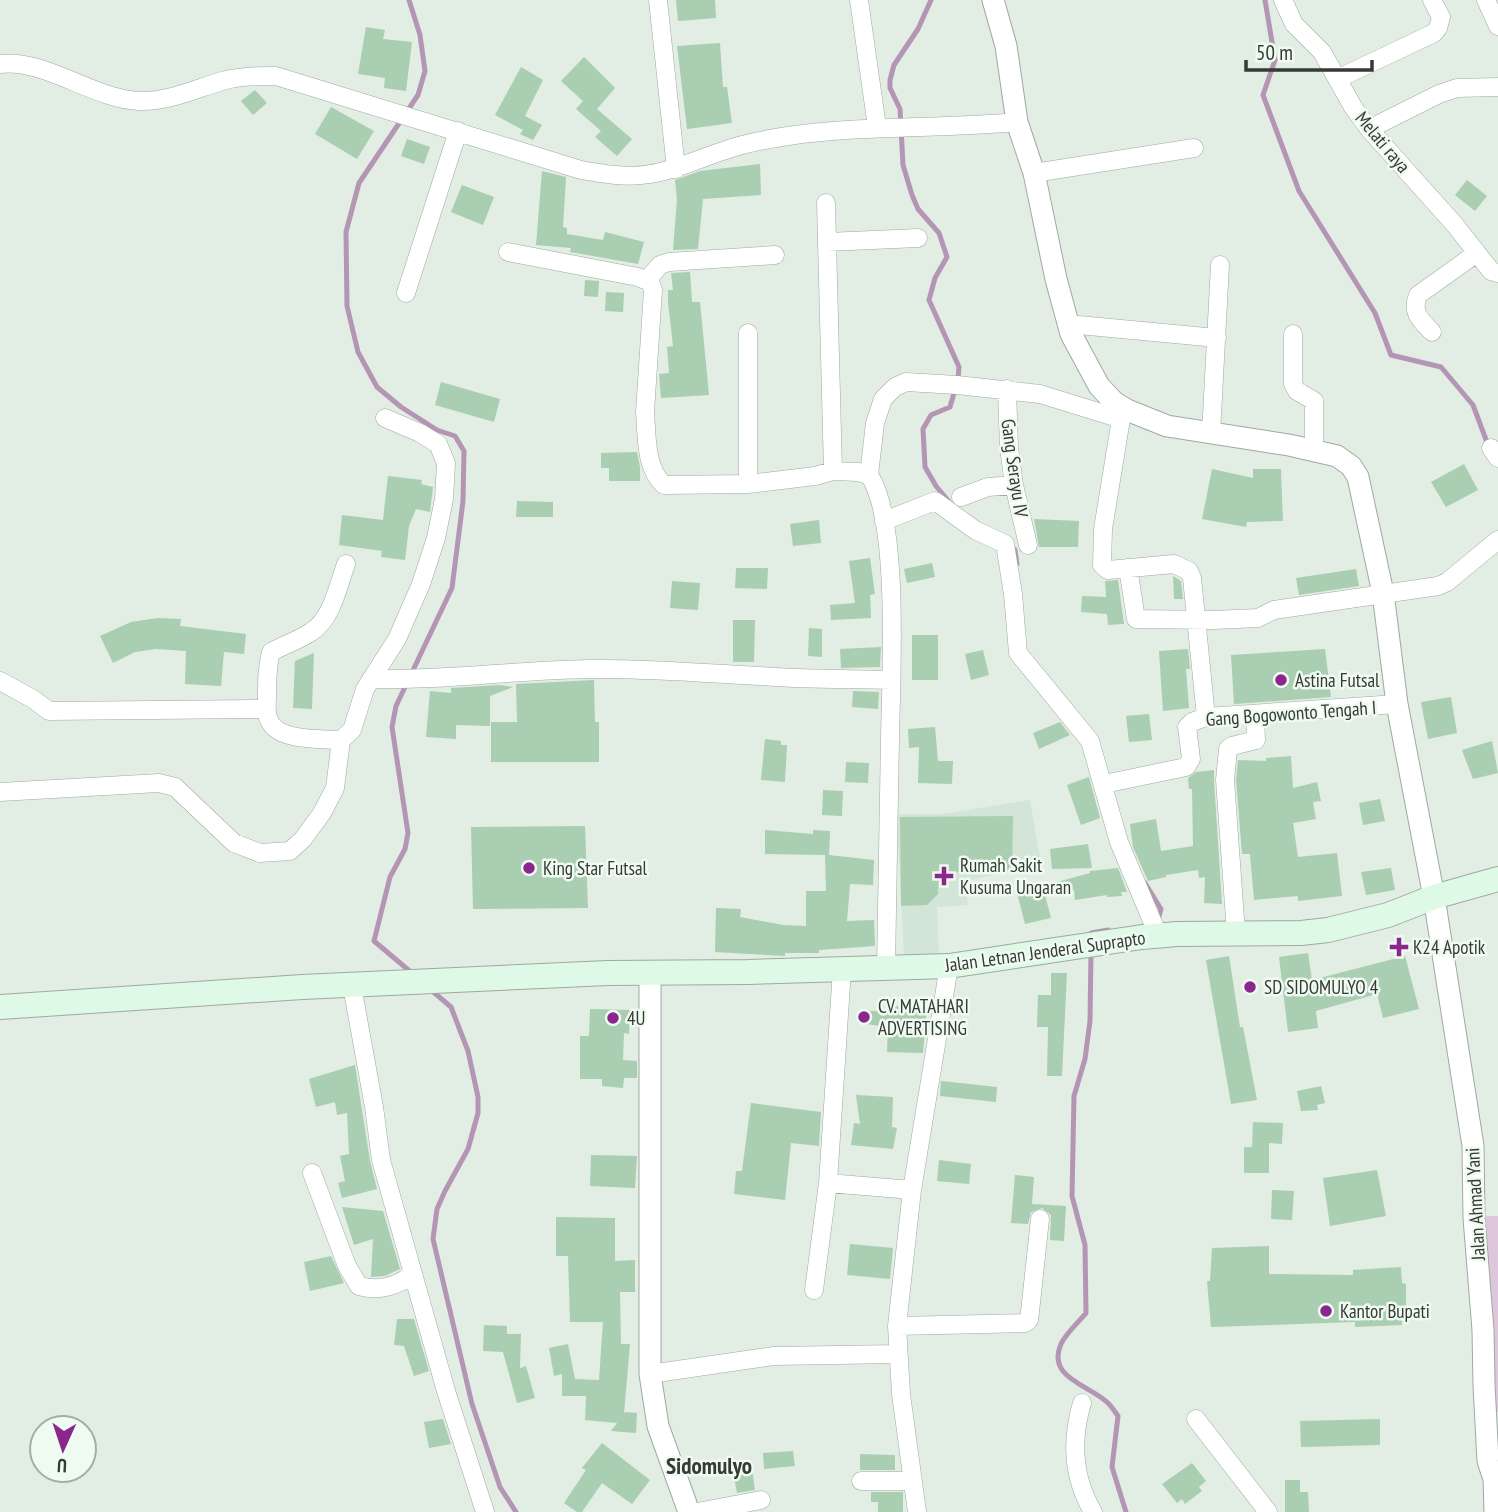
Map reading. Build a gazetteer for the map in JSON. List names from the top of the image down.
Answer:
{
  "streets": {
    "main road": ["Jalan Letnan Jenderal Suprapto"],
    "street": [
      "Melati raya",
      "Gang Serayu IV",
      "Gang Bogowonto Tengah I",
      "Jalan Ahmad Yani"
    ]
  },
  "crossings": [
    ["Gang Bogowonto Tengah I", "Jalan Ahmad Yani"],
    ["Jalan Letnan Jenderal Suprapto", "Jalan Ahmad Yani"]
  ],
  "districts": ["Sidomulyo"],
  "places": {
    "other": [
      "Astina Futsal",
      "King Star Futsal",
      "SD SIDOMULYO 4",
      "CV. MATAHARI ADVERTISING",
      "4U",
      "Kantor Bupati"
    ],
    "health": ["Rumah Sakit Kusuma Ungaran", "K24 Apotik"]
  },
  "scale_bar": "50 m",
  "north": "bottom"
}
